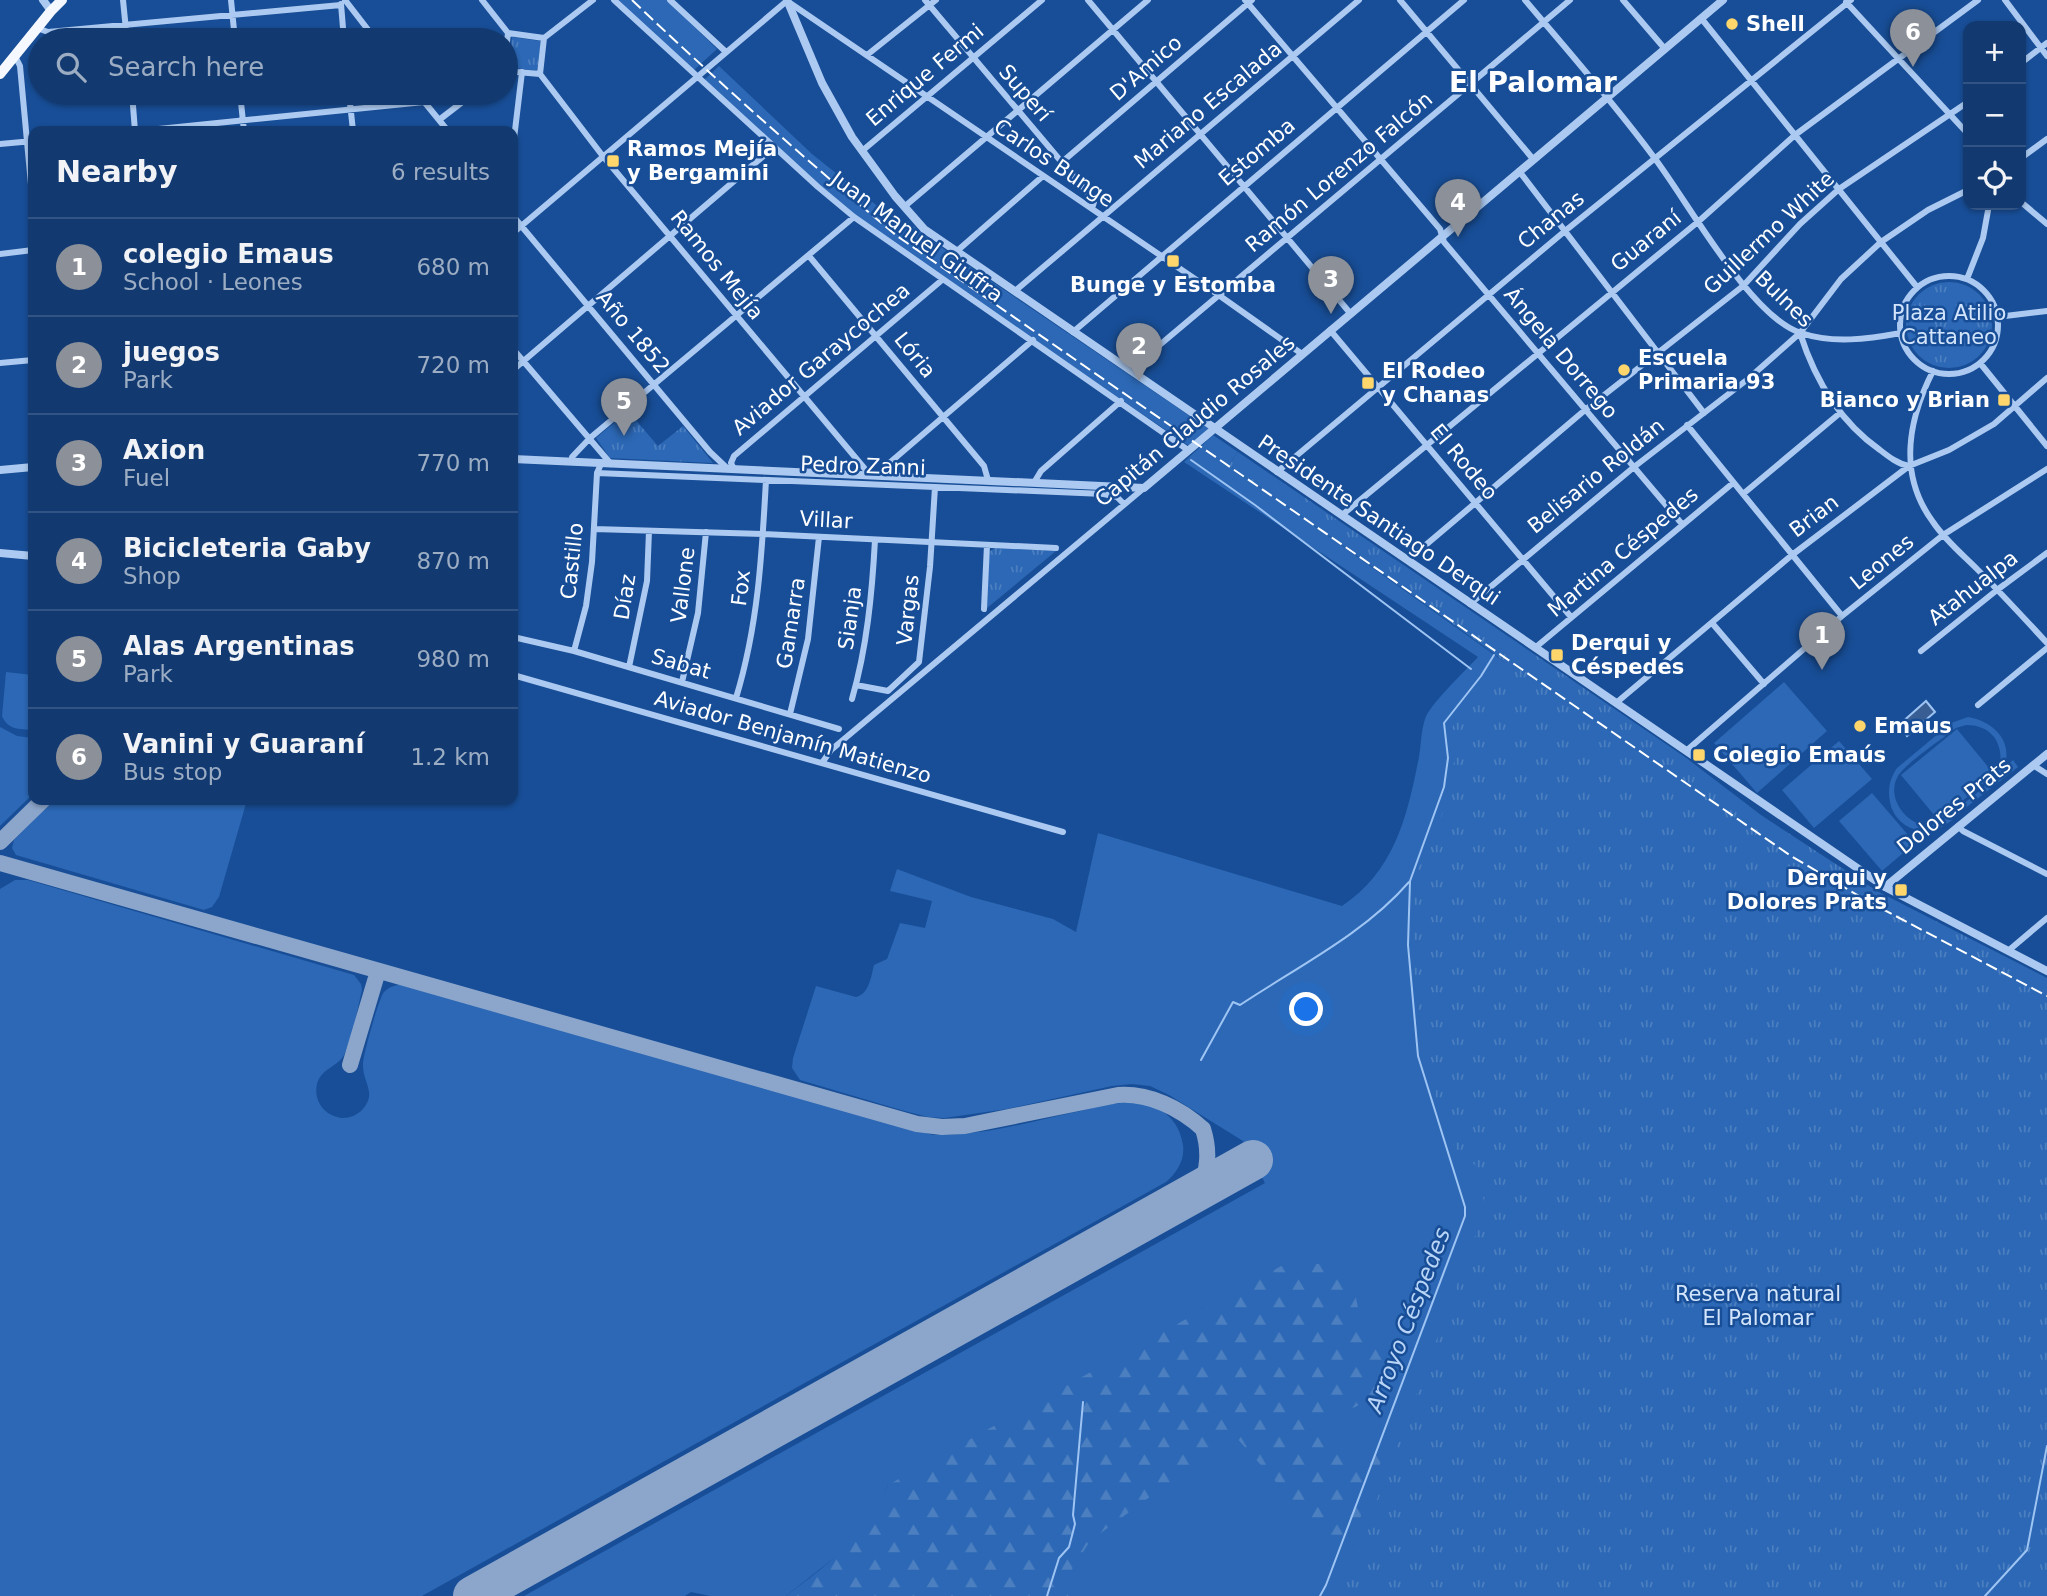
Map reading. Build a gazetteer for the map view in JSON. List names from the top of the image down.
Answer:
{
  "streets": {
    "street": [
      "D'Amico",
      "Enrique Fermi",
      "Superí",
      "Mariano Escalada",
      "Estomba",
      "Carlos Bunge",
      "Ramón Lorenzo Falcón",
      "Chanas",
      "Guillermo White",
      "Juan Manuel Giuffra",
      "Guaraní",
      "Ramos Mejía",
      "Bulnes",
      "Año 1852",
      "Ángela Dorrego",
      "Lória",
      "Aviador Garaycochea",
      "Capitán Claudio Rosales",
      "El Rodeo",
      "Pedro Zanni",
      "Belisario Roldán",
      "Brian",
      "Villar",
      "Presidente Santiago Derqui",
      "Martina Céspedes",
      "Castillo",
      "Leones",
      "Vallone",
      "Fox",
      "Atahualpa",
      "Díaz",
      "Vargas",
      "Sianja",
      "Gamarra",
      "Sabat",
      "Aviador Benjamín Matienzo",
      "Dolores Prats"
    ]
  },
  "crossings": [
    ["D'Amico", "Superí"],
    ["D'Amico", "Ángela Dorrego"],
    ["Enrique Fermi", "Superí"],
    ["Enrique Fermi", "Carlos Bunge"],
    ["Enrique Fermi", "Presidente Santiago Derqui"],
    ["Superí", "Carlos Bunge"],
    ["Mariano Escalada", "Carlos Bunge"],
    ["Mariano Escalada", "Ángela Dorrego"],
    ["Mariano Escalada", "Presidente Santiago Derqui"],
    ["Estomba", "Carlos Bunge"],
    ["Estomba", "Ángela Dorrego"],
    ["Estomba", "Presidente Santiago Derqui"],
    ["Carlos Bunge", "Ramón Lorenzo Falcón"],
    ["Carlos Bunge", "Capitán Claudio Rosales"],
    ["Carlos Bunge", "Presidente Santiago Derqui"],
    ["Ramón Lorenzo Falcón", "Bulnes"],
    ["Ramón Lorenzo Falcón", "Ángela Dorrego"],
    ["Ramón Lorenzo Falcón", "Presidente Santiago Derqui"],
    ["Chanas", "Bulnes"],
    ["Chanas", "Ángela Dorrego"],
    ["Chanas", "El Rodeo"],
    ["Chanas", "Presidente Santiago Derqui"],
    ["Guillermo White", "Bulnes"],
    ["Guillermo White", "Ángela Dorrego"],
    ["Guillermo White", "El Rodeo"],
    ["Guillermo White", "Presidente Santiago Derqui"],
    ["Juan Manuel Giuffra", "Aviador Garaycochea"],
    ["Juan Manuel Giuffra", "Capitán Claudio Rosales"],
    ["Guaraní", "Bulnes"],
    ["Guaraní", "Ángela Dorrego"],
    ["Guaraní", "El Rodeo"],
    ["Guaraní", "Presidente Santiago Derqui"],
    ["Ramos Mejía", "Aviador Garaycochea"],
    ["Bulnes", "Capitán Claudio Rosales"],
    ["Bulnes", "Belisario Roldán"],
    ["Bulnes", "Brian"],
    ["Año 1852", "Aviador Garaycochea"],
    ["Ángela Dorrego", "Capitán Claudio Rosales"],
    ["Ángela Dorrego", "Belisario Roldán"],
    ["Ángela Dorrego", "Martina Céspedes"],
    ["Lória", "Aviador Garaycochea"],
    ["Capitán Claudio Rosales", "El Rodeo"],
    ["Capitán Claudio Rosales", "Pedro Zanni"],
    ["Capitán Claudio Rosales", "Presidente Santiago Derqui"],
    ["Capitán Claudio Rosales", "Aviador Benjamín Matienzo"],
    ["El Rodeo", "Belisario Roldán"],
    ["El Rodeo", "Martina Céspedes"],
    ["Pedro Zanni", "Castillo"],
    ["Pedro Zanni", "Fox"],
    ["Pedro Zanni", "Vargas"],
    ["Belisario Roldán", "Presidente Santiago Derqui"],
    ["Brian", "Presidente Santiago Derqui"],
    ["Villar", "Castillo"],
    ["Villar", "Vallone"],
    ["Villar", "Fox"],
    ["Villar", "Díaz"],
    ["Villar", "Vargas"],
    ["Villar", "Sianja"],
    ["Villar", "Gamarra"],
    ["Presidente Santiago Derqui", "Martina Céspedes"],
    ["Presidente Santiago Derqui", "Leones"],
    ["Presidente Santiago Derqui", "Dolores Prats"],
    ["Castillo", "Sabat"],
    ["Vallone", "Sabat"],
    ["Fox", "Sabat"],
    ["Díaz", "Sabat"],
    ["Vargas", "Sianja"],
    ["Gamarra", "Sabat"]
  ],
  "districts": ["El Palomar"],
  "water": ["Arroyo Céspedes"],
  "parks": ["Plaza Atilio Cattaneo", "Reserva natural El Palomar"],
  "places": {
    "other": ["Shell", "Escuela Primaria 93", "Emaus"],
    "transit": [
      "Ramos Mejía y Bergamini",
      "Bunge y Estomba",
      "El Rodeo y Chanas",
      "Bianco y Brian",
      "Derqui y Céspedes",
      "Colegio Emaús",
      "Derqui y Dolores Prats"
    ]
  },
  "page": {
    "pins": [
      "6",
      "4",
      "3",
      "2",
      "5",
      "1"
    ],
    "map_buttons": ["+", "−"],
    "search": "Search here",
    "heading": ["Nearby", "6 results"],
    "list": [
      {
        "mark": "1",
        "name": "colegio Emaus",
        "note": "School · Leones",
        "value": "680 m"
      },
      {
        "mark": "2",
        "name": "juegos",
        "note": "Park",
        "value": "720 m"
      },
      {
        "mark": "3",
        "name": "Axion",
        "note": "Fuel",
        "value": "770 m"
      },
      {
        "mark": "4",
        "name": "Bicicleteria Gaby",
        "note": "Shop",
        "value": "870 m"
      },
      {
        "mark": "5",
        "name": "Alas Argentinas",
        "note": "Park",
        "value": "980 m"
      },
      {
        "mark": "6",
        "name": "Vanini y Guaraní",
        "note": "Bus stop",
        "value": "1.2 km"
      }
    ]
  }
}
